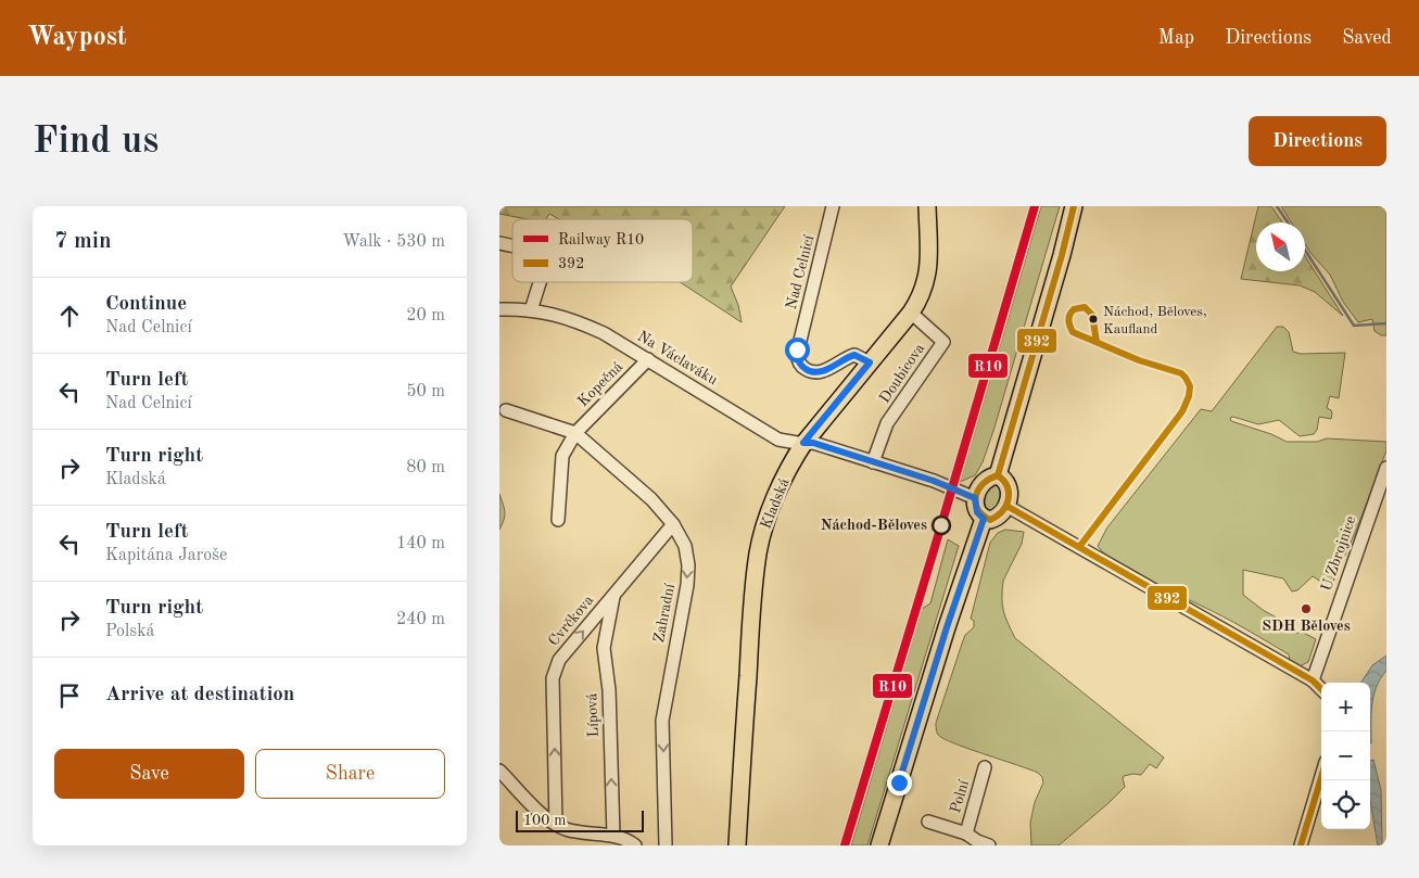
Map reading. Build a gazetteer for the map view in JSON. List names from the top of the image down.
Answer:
{
  "streets": {
    "main road": ["Kladská"],
    "street": [
      "Nad Celnicí",
      "Na Václaváku",
      "Doubicova",
      "Kopečná",
      "U Zbrojnice",
      "Zahradní",
      "Cvrčkova",
      "Lípová",
      "Polní"
    ]
  },
  "crossings": [
    ["Nad Celnicí", "Kladská"],
    ["Na Václaváku", "Doubicova"],
    ["Na Václaváku", "Kopečná"],
    ["Na Václaváku", "Kladská"],
    ["Doubicova", "Kladská"],
    ["Kopečná", "Zahradní"],
    ["Zahradní", "Cvrčkova"],
    ["Cvrčkova", "Lípová"]
  ],
  "one_way": ["Zahradní", "Cvrčkova", "Lípová"],
  "places": ["Náchod, Běloves, Kaufland", "Náchod-Běloves", "SDH Běloves"],
  "lines": ["rail line R10", "transit line 392"],
  "legend": ["Railway R10", "392"],
  "scale_bar": "100 m",
  "north": "top left",
  "page": {
    "header": "Waypost",
    "nav": ["Map", "Directions", "Saved"],
    "buttons": [
      "Directions",
      ["Save", "Share"]
    ],
    "title": "Find us",
    "heading": ["7 min", "Walk · 530 m"],
    "list": [
      ["Continue", "Nad Celnicí", "20 m"],
      ["Turn left", "Nad Celnicí", "50 m"],
      ["Turn right", "Kladská", "80 m"],
      ["Turn left", "Kapitána Jaroše", "140 m"],
      ["Turn right", "Polská", "240 m"],
      "Arrive at destination"
    ],
    "map_buttons": ["+", "−"],
    "scale": "100 m"
  }
}
